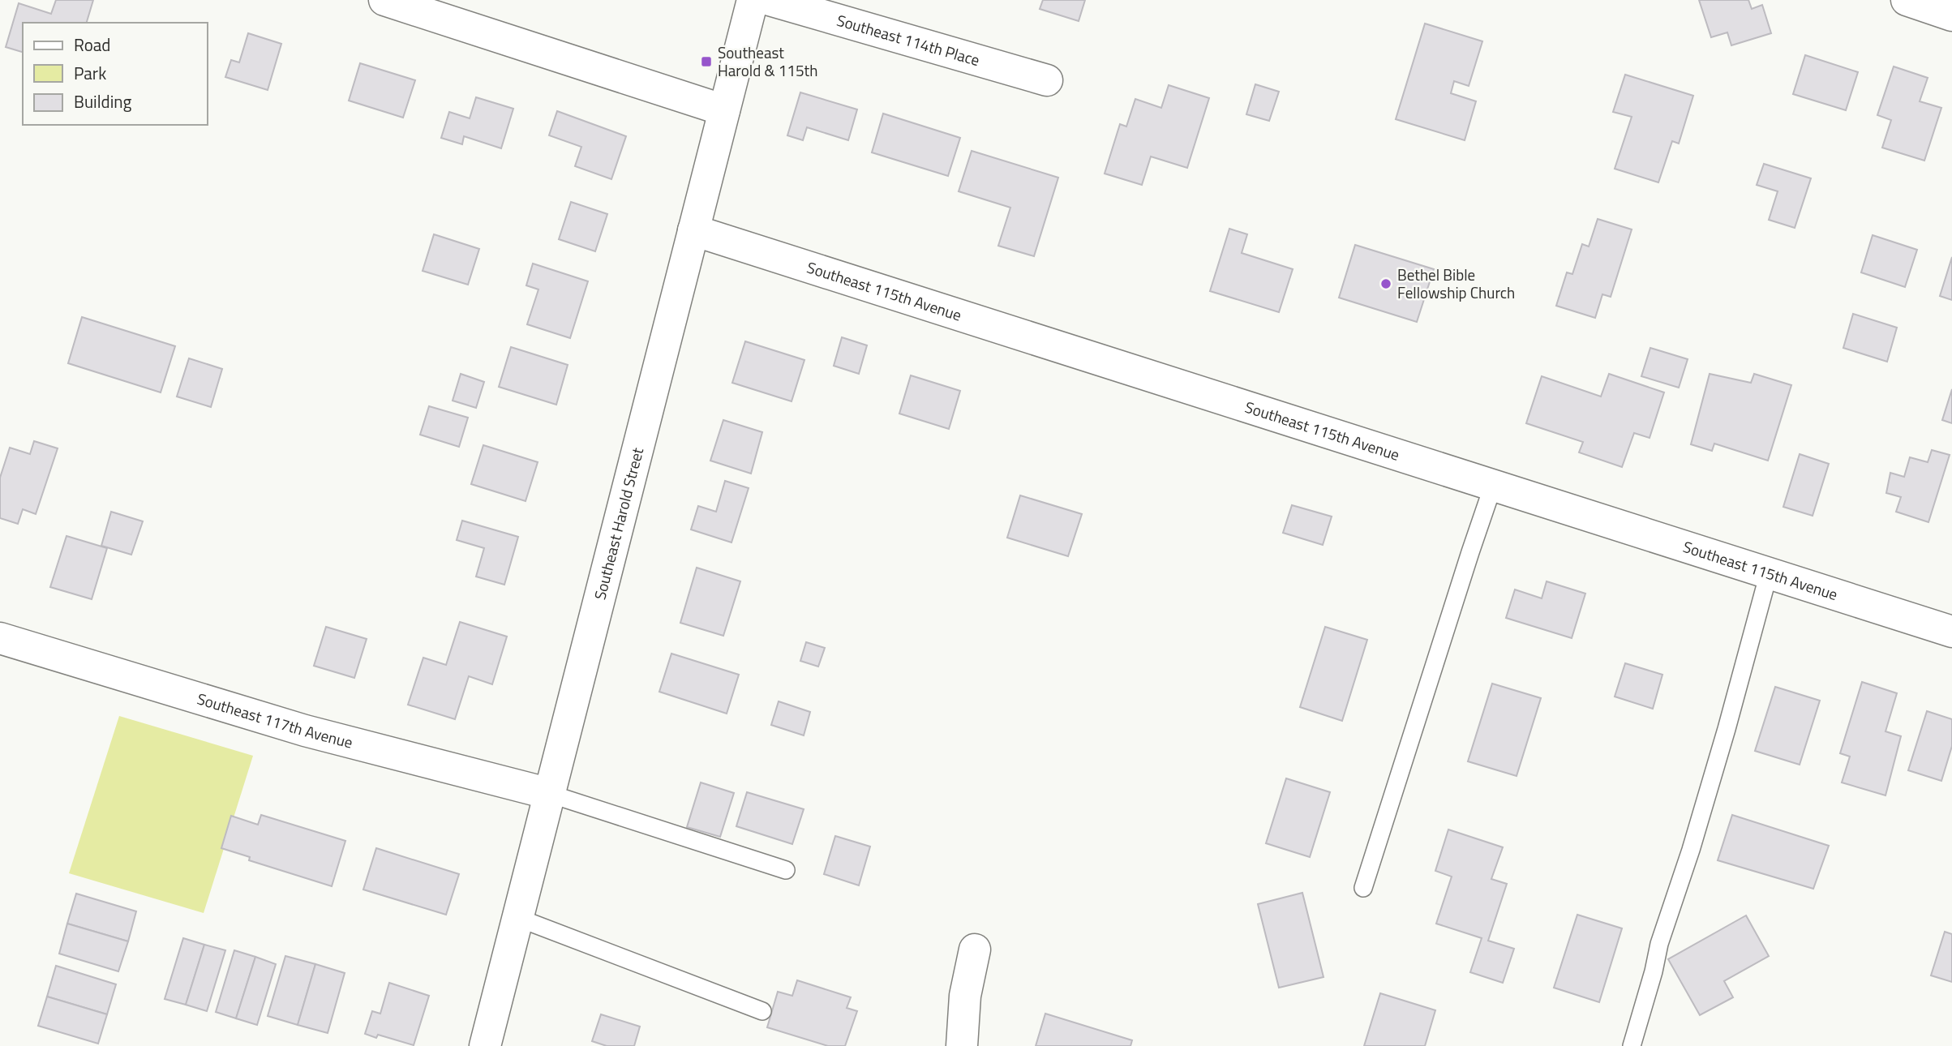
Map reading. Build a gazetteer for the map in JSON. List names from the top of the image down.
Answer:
{
  "streets": {
    "street": [
      "Southeast 114th Place",
      "Southeast 115th Avenue",
      "Southeast Harold Street",
      "Southeast 117th Avenue"
    ]
  },
  "crossings": [
    ["Southeast 115th Avenue", "Southeast Harold Street"],
    ["Southeast Harold Street", "Southeast 117th Avenue"]
  ],
  "places": {
    "transit": ["Southeast Harold & 115th"],
    "other": ["Bethel Bible Fellowship Church"]
  },
  "legend": ["Road", "Park", "Building"]
}
